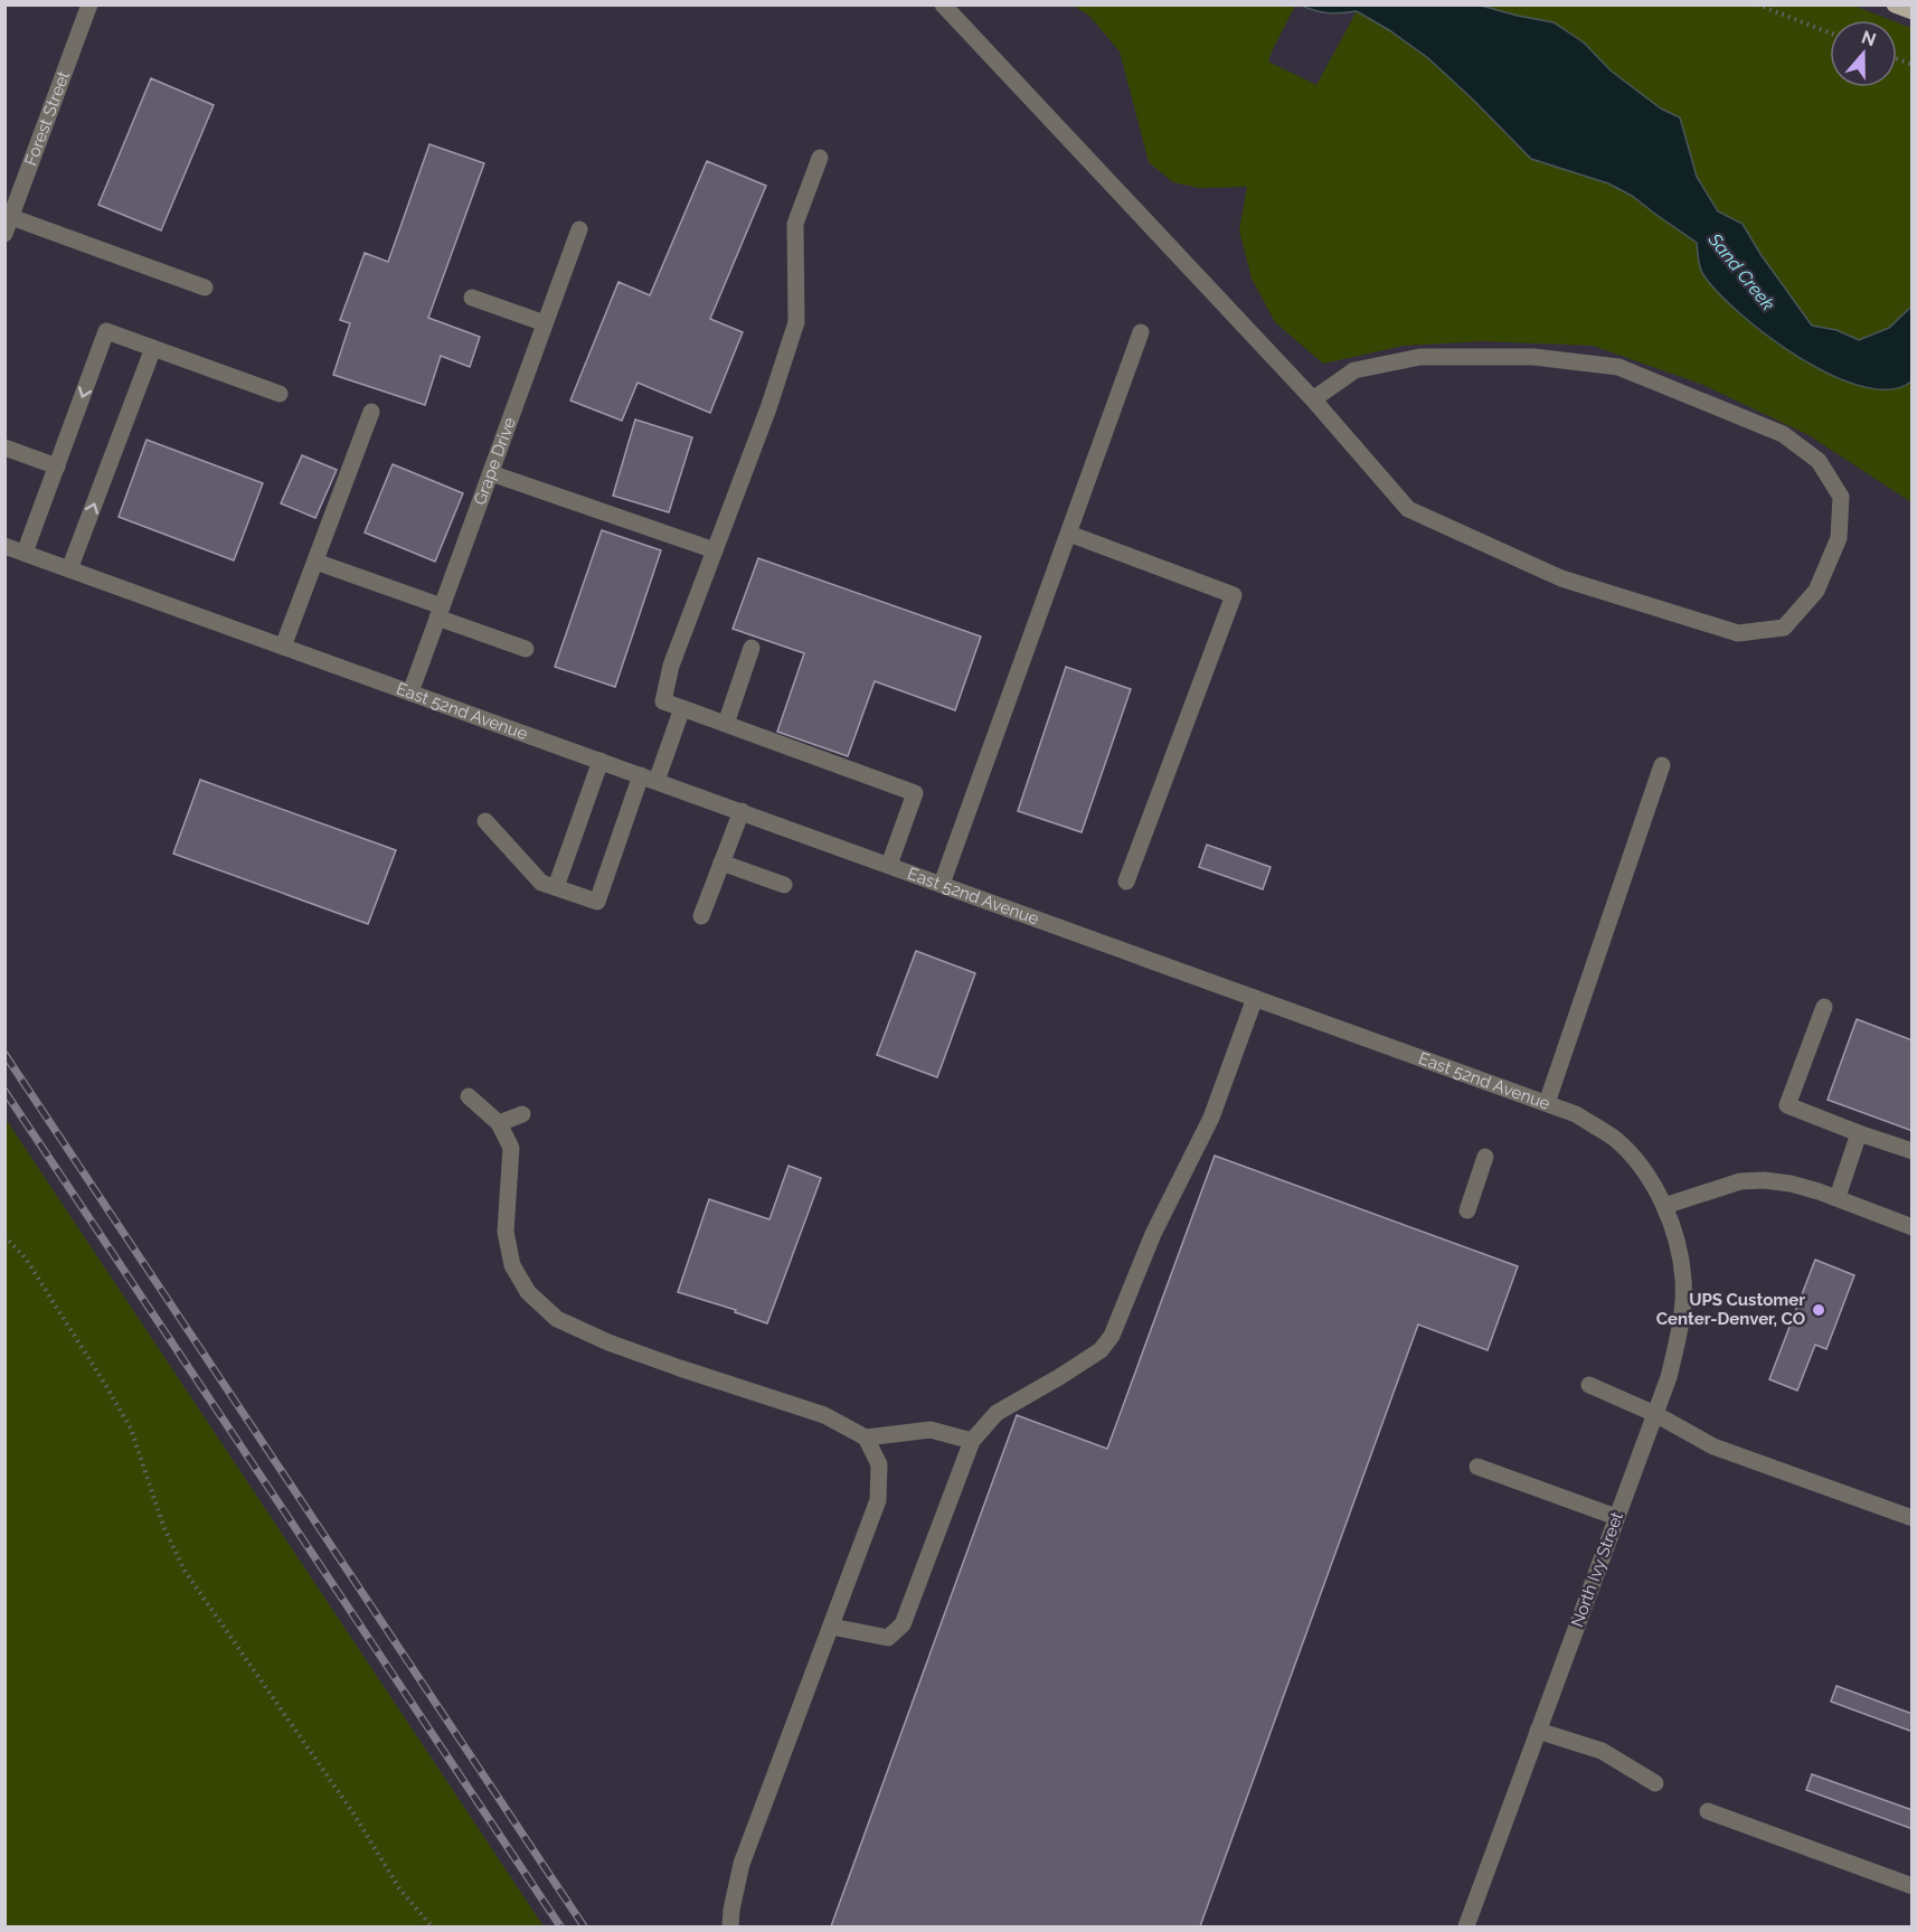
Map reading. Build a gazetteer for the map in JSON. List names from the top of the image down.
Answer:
{
  "streets": {
    "street": [
      "Forest Street",
      "Grape Drive",
      "East 52nd Avenue",
      "North Ivy Street"
    ]
  },
  "crossings": [
    ["Grape Drive", "East 52nd Avenue"],
    ["East 52nd Avenue", "North Ivy Street"]
  ],
  "water": ["Sand Creek"],
  "places": ["UPS Customer Center-Denver, CO"],
  "north": "top"
}
